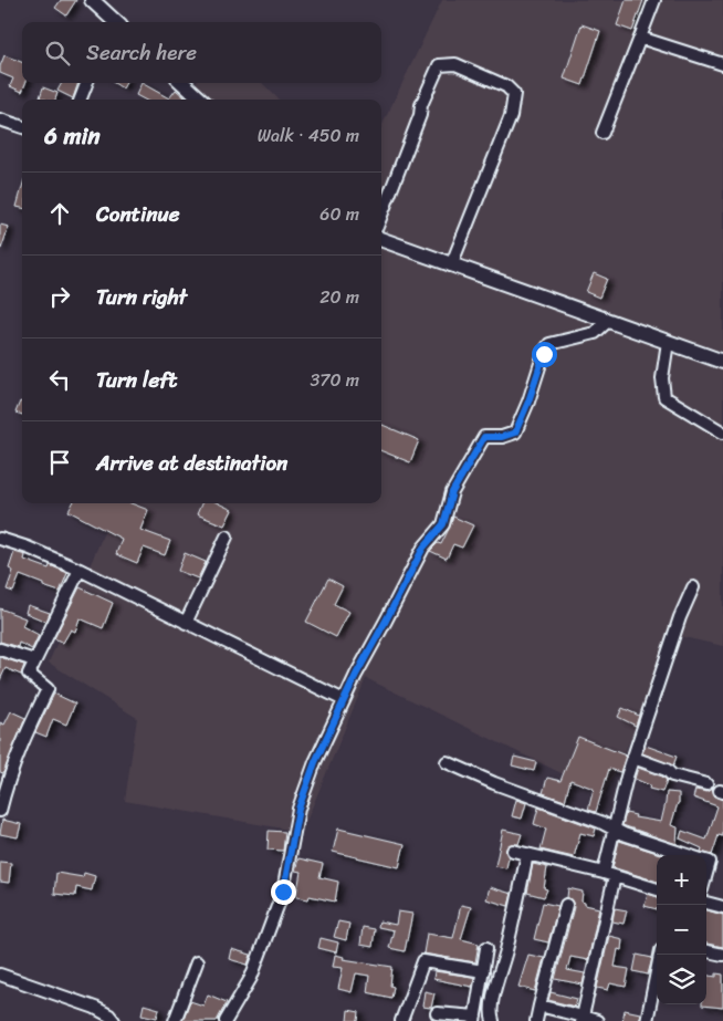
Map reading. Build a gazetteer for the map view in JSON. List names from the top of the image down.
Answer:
{
  "page": {
    "search": "Search here",
    "heading": ["6 min", "Walk · 450 m"],
    "list": [
      ["Continue", "60 m"],
      ["Turn right", "20 m"],
      ["Turn left", "370 m"],
      "Arrive at destination"
    ],
    "map_buttons": ["+", "−"]
  }
}
